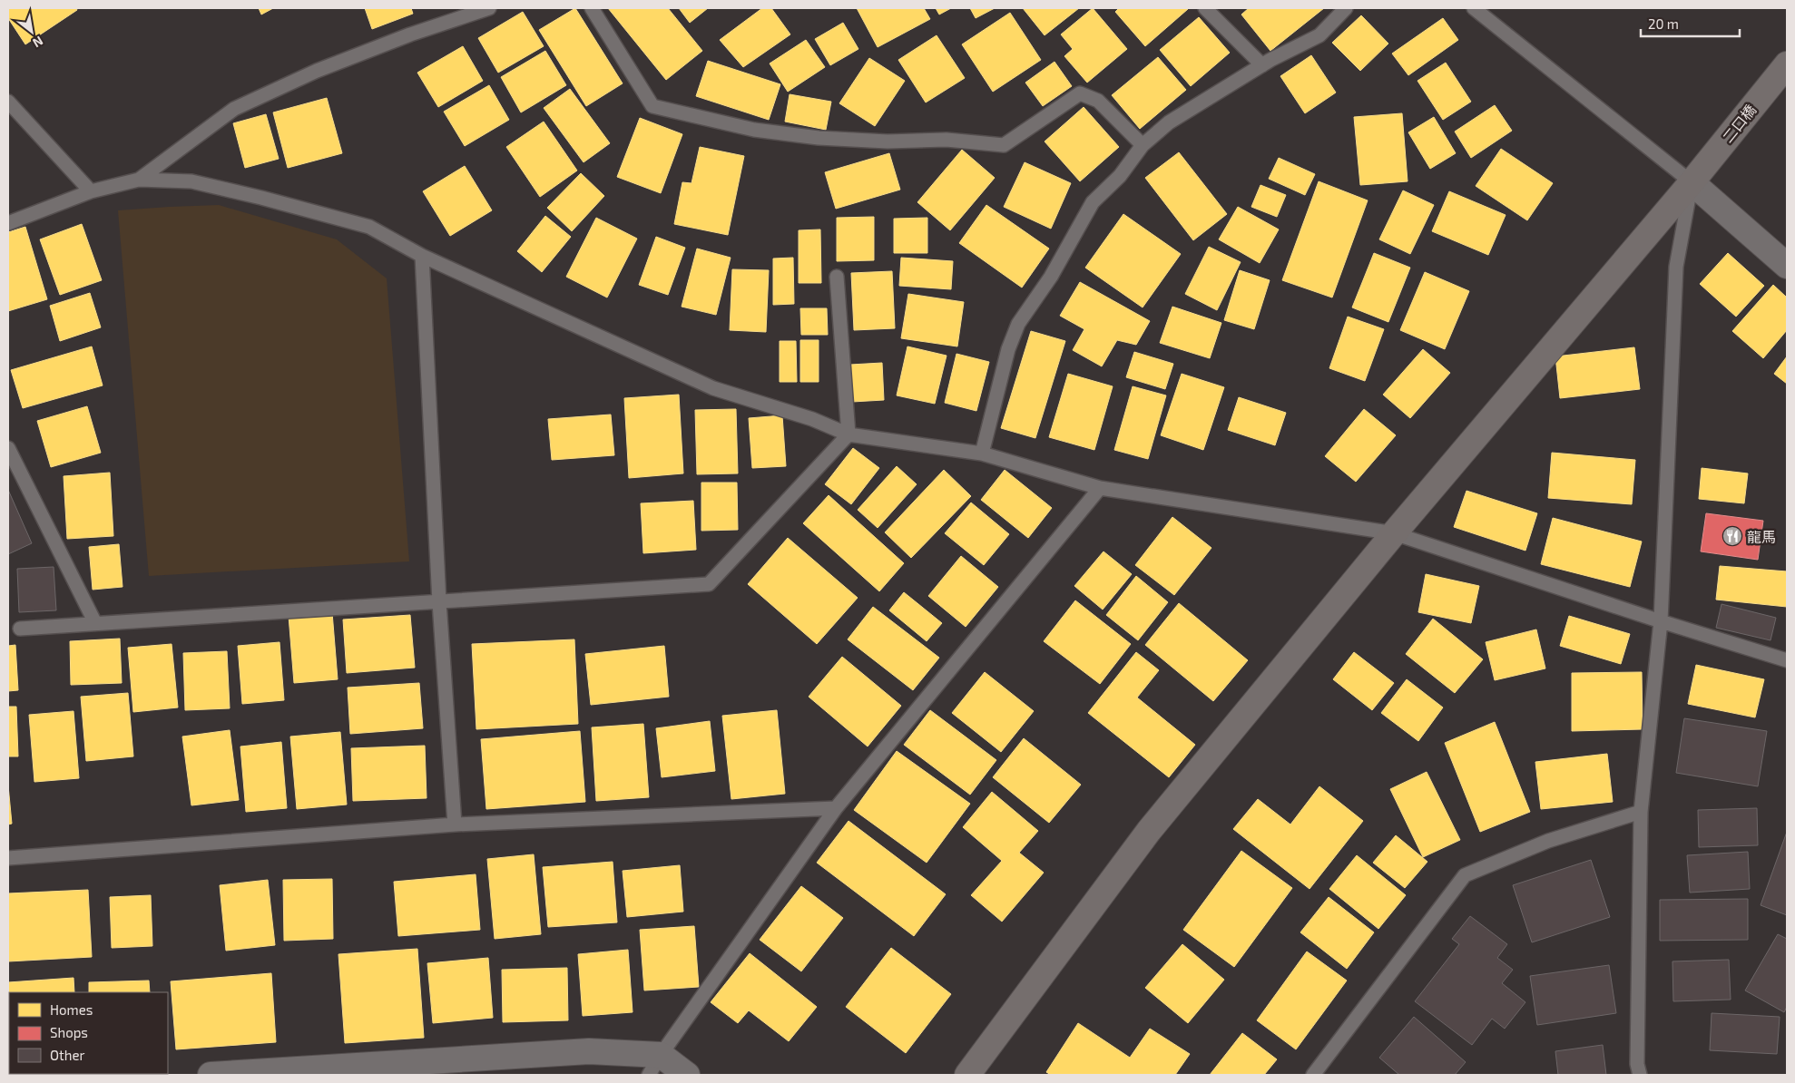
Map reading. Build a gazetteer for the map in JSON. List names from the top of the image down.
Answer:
{
  "streets": {
    "street": ["二口橋"]
  },
  "places": {
    "restaurant": ["龍馬"]
  },
  "legend": ["Homes", "Shops", "Other"],
  "scale_bar": "20 m",
  "north": "bottom right"
}
